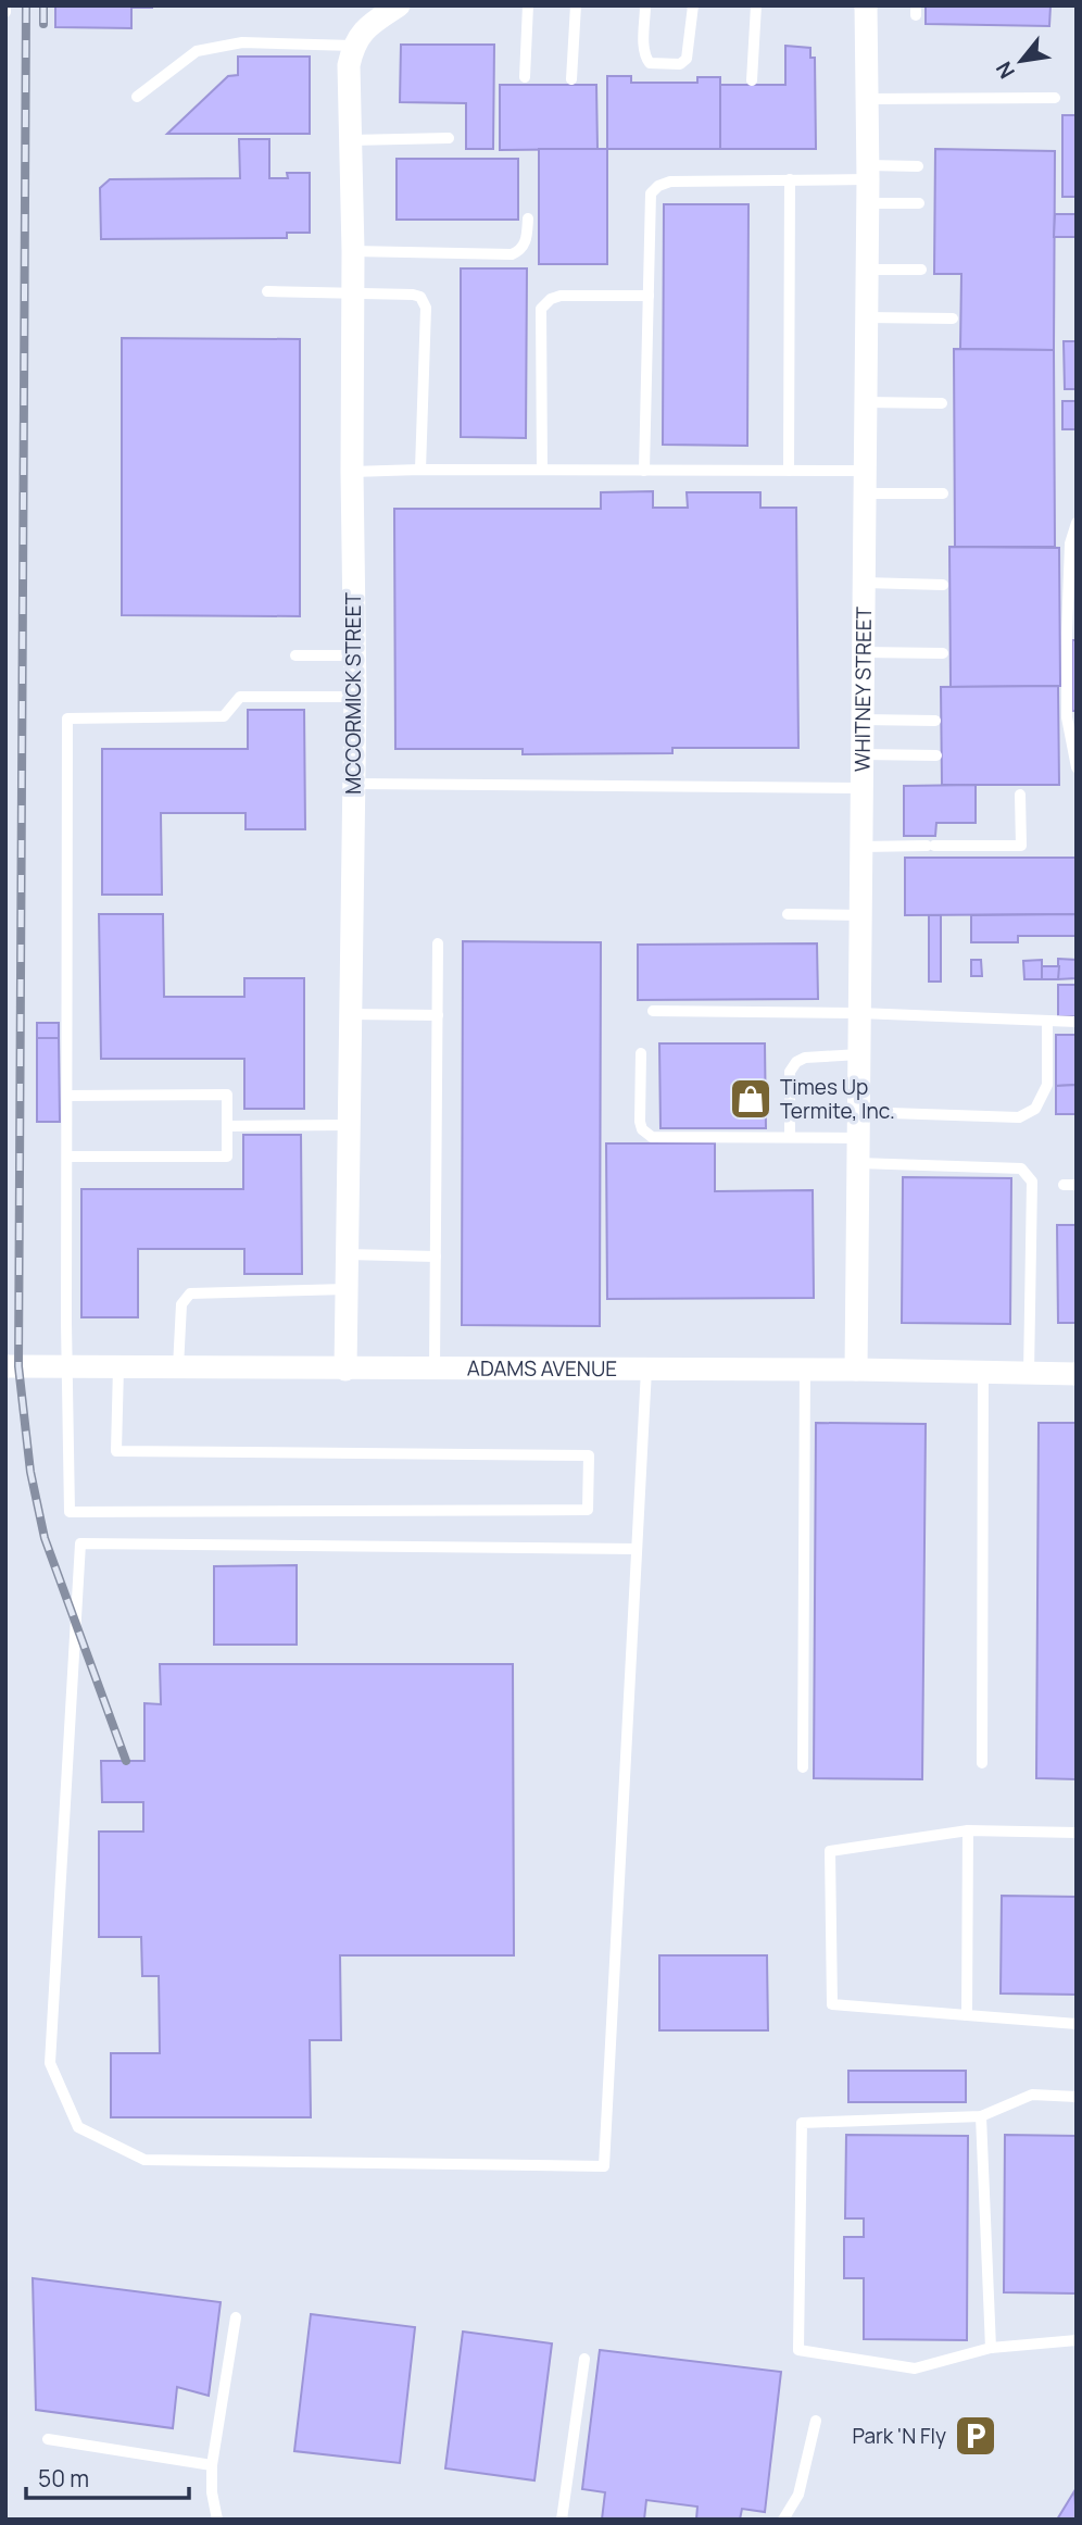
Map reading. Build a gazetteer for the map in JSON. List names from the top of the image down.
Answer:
{
  "streets": {
    "street": ["WHITNEY STREET", "MCCORMICK STREET", "ADAMS AVENUE"]
  },
  "crossings": [
    ["WHITNEY STREET", "ADAMS AVENUE"],
    ["MCCORMICK STREET", "ADAMS AVENUE"]
  ],
  "places": {
    "shop": ["Times Up Termite, Inc."],
    "parking": ["Park 'N Fly"]
  },
  "scale_bar": "50 m",
  "north": "bottom left"
}
